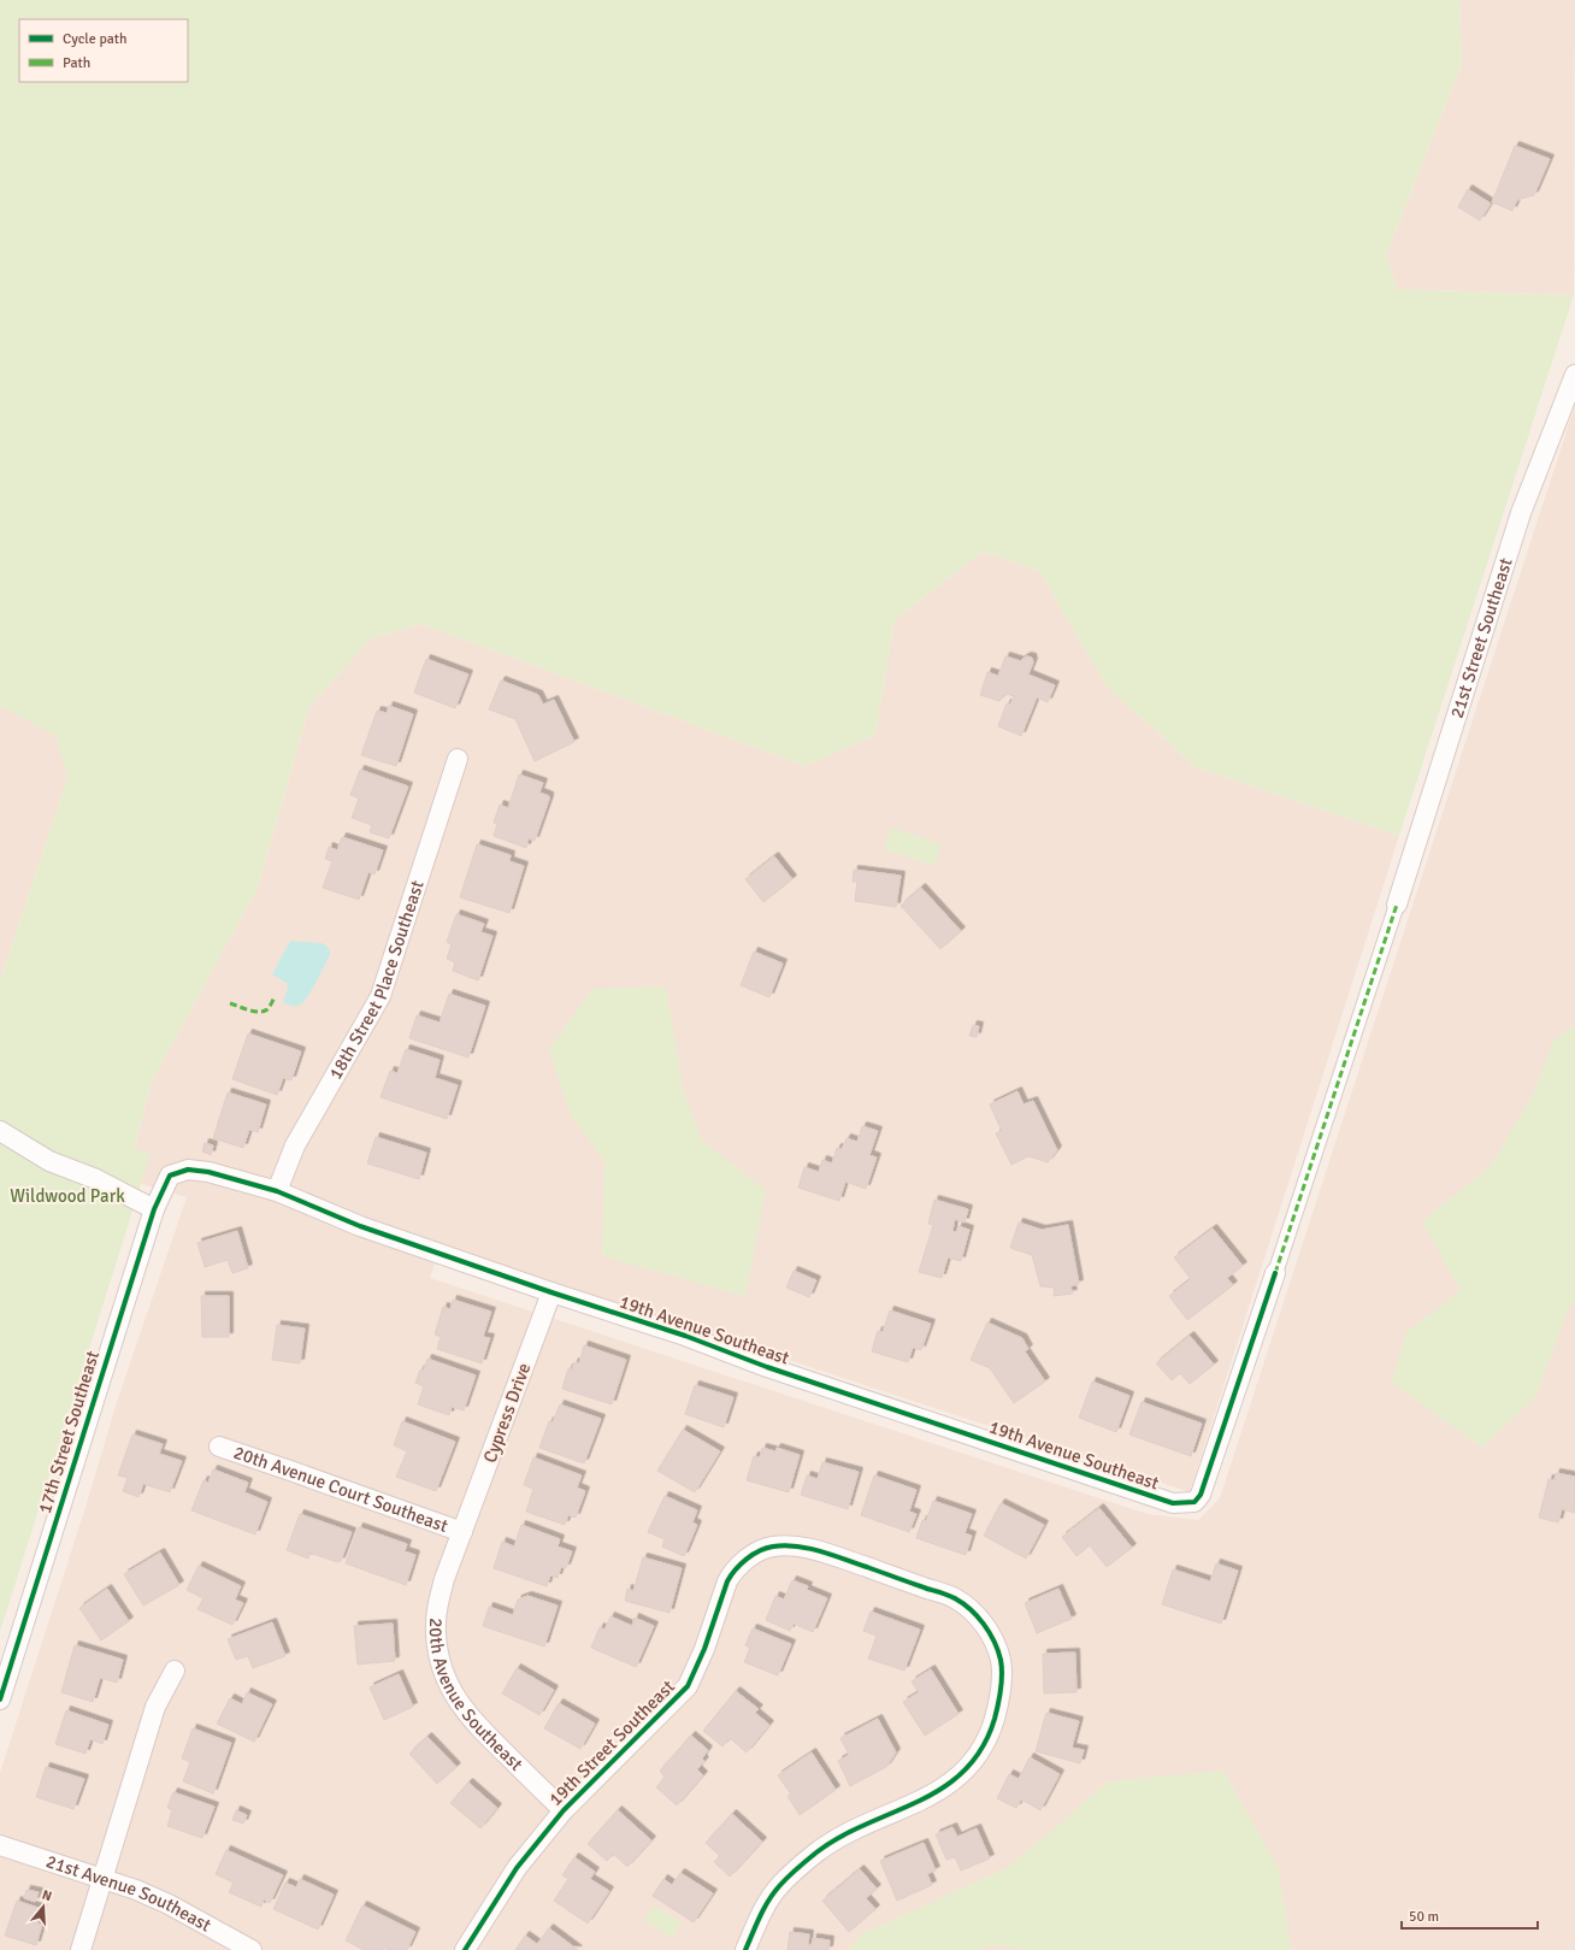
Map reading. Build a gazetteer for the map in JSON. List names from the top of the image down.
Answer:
{
  "streets": {
    "street": [
      "21st Street Southeast",
      "18th Street Place Southeast",
      "19th Avenue Southeast",
      "Cypress Drive",
      "17th Street Southeast",
      "20th Avenue Court Southeast",
      "20th Avenue Southeast",
      "19th Street Southeast",
      "21st Avenue Southeast"
    ]
  },
  "crossings": [
    ["18th Street Place Southeast", "19th Avenue Southeast"],
    ["19th Avenue Southeast", "Cypress Drive"],
    ["19th Avenue Southeast", "17th Street Southeast"],
    ["Cypress Drive", "20th Avenue Court Southeast"],
    ["Cypress Drive", "20th Avenue Southeast"],
    ["20th Avenue Court Southeast", "20th Avenue Southeast"],
    ["20th Avenue Southeast", "19th Street Southeast"]
  ],
  "parks": ["Wildwood Park"],
  "legend": ["Cycle path", "Path"],
  "scale_bar": "50 m",
  "north": "top"
}
